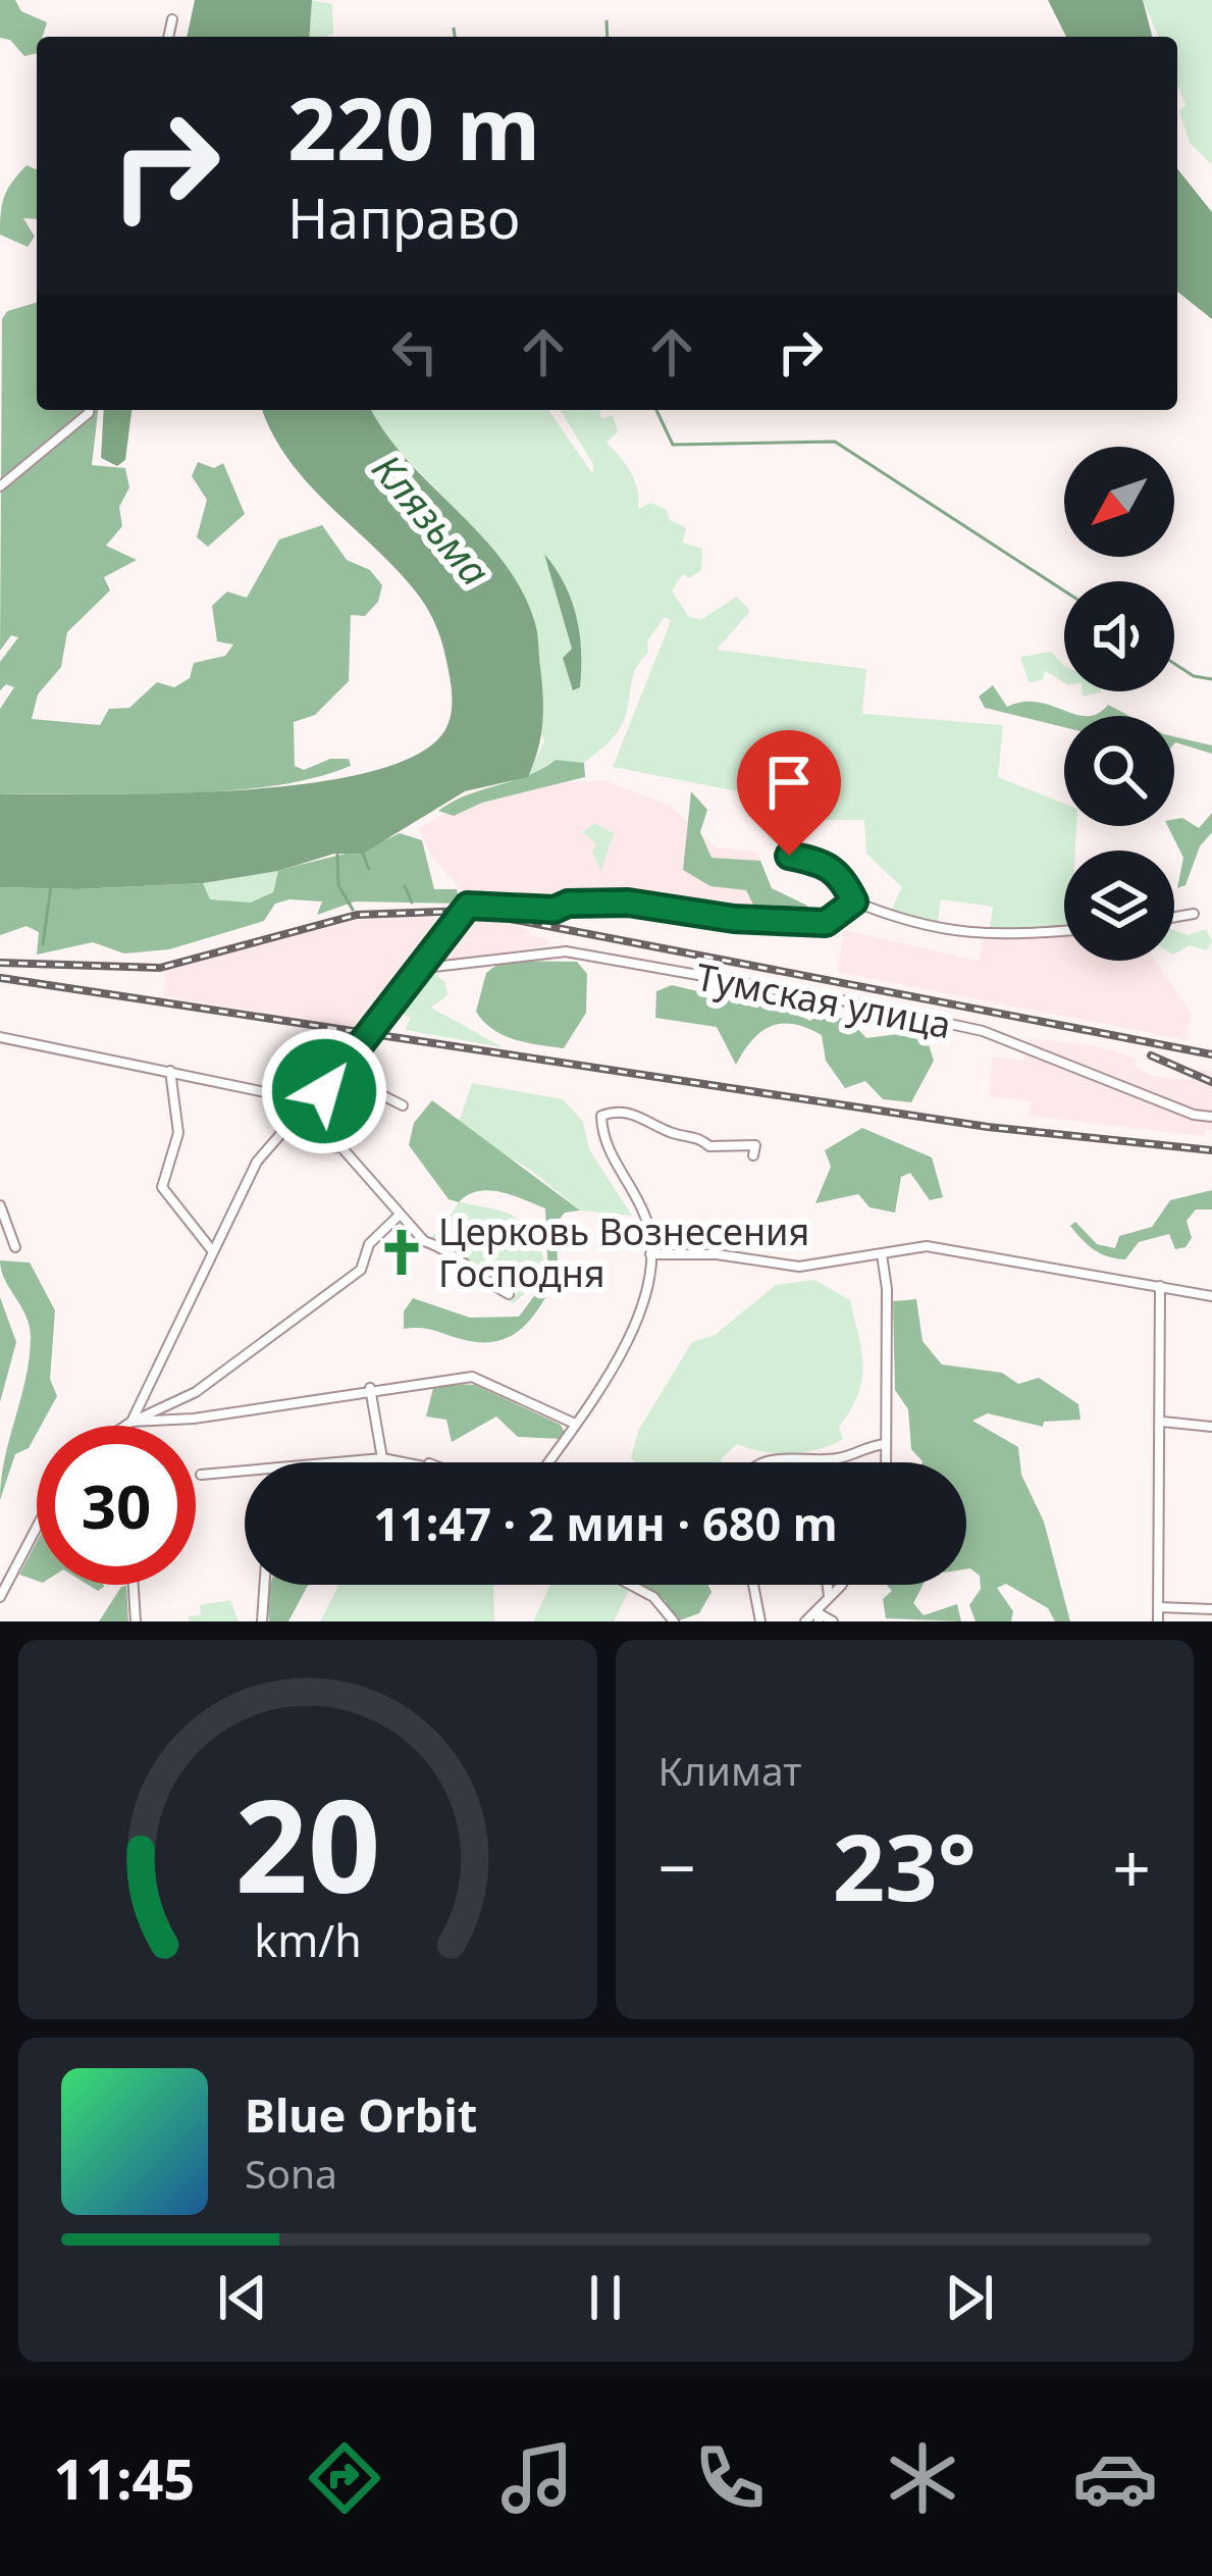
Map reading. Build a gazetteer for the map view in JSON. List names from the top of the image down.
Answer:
{
  "streets": {
    "street": ["Тумская улица"]
  },
  "water": ["Клязьма"],
  "places": {
    "church": ["Церковь Вознесения Господня"]
  },
  "north": "bottom left",
  "page": {
    "turn": ["220 m", "Направо"],
    "limit": "30",
    "trip": "11:47 · 2 мин · 680 m",
    "tile": "Климат",
    "heat": ["−", "23°", "+"],
    "song": ["Blue Orbit", "Sona"],
    "tabs": "11:45",
    "gauge": ["20", "km/h"]
  }
}
